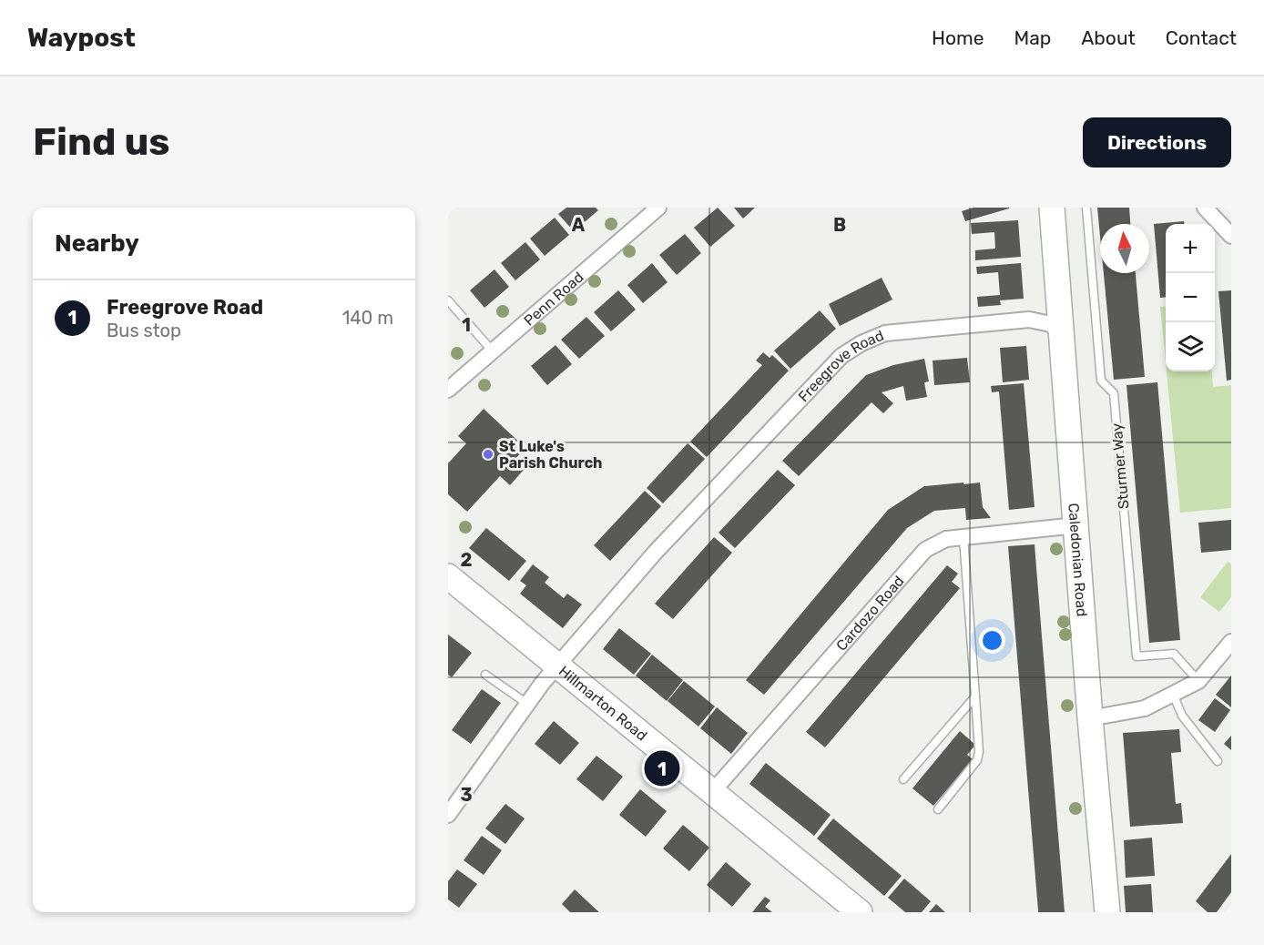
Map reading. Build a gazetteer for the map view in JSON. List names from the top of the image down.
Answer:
{
  "streets": {
    "main road": ["Caledonian Road", "Hillmarton Road"],
    "street": ["Penn Road", "Freegrove Road", "Cardozo Road"],
    "lane": ["Sturmer Way"]
  },
  "crossings": [
    ["Freegrove Road", "Caledonian Road"],
    ["Freegrove Road", "Hillmarton Road"],
    ["Caledonian Road", "Cardozo Road"],
    ["Cardozo Road", "Hillmarton Road"]
  ],
  "places": ["St Luke's Parish Church"],
  "north": "top",
  "page": {
    "header": "Waypost",
    "nav": [
      "Home",
      "Map",
      "About",
      "Contact"
    ],
    "buttons": "Directions",
    "title": "Find us",
    "heading": "Nearby",
    "map_buttons": ["+", "−"],
    "list": [
      {
        "mark": "1",
        "name": "Freegrove Road",
        "note": "Bus stop",
        "value": "140 m"
      }
    ],
    "pins": "1"
  },
  "grid": {
    "columns": ["A", "B"],
    "rows": ["1", "2", "3"]
  }
}
